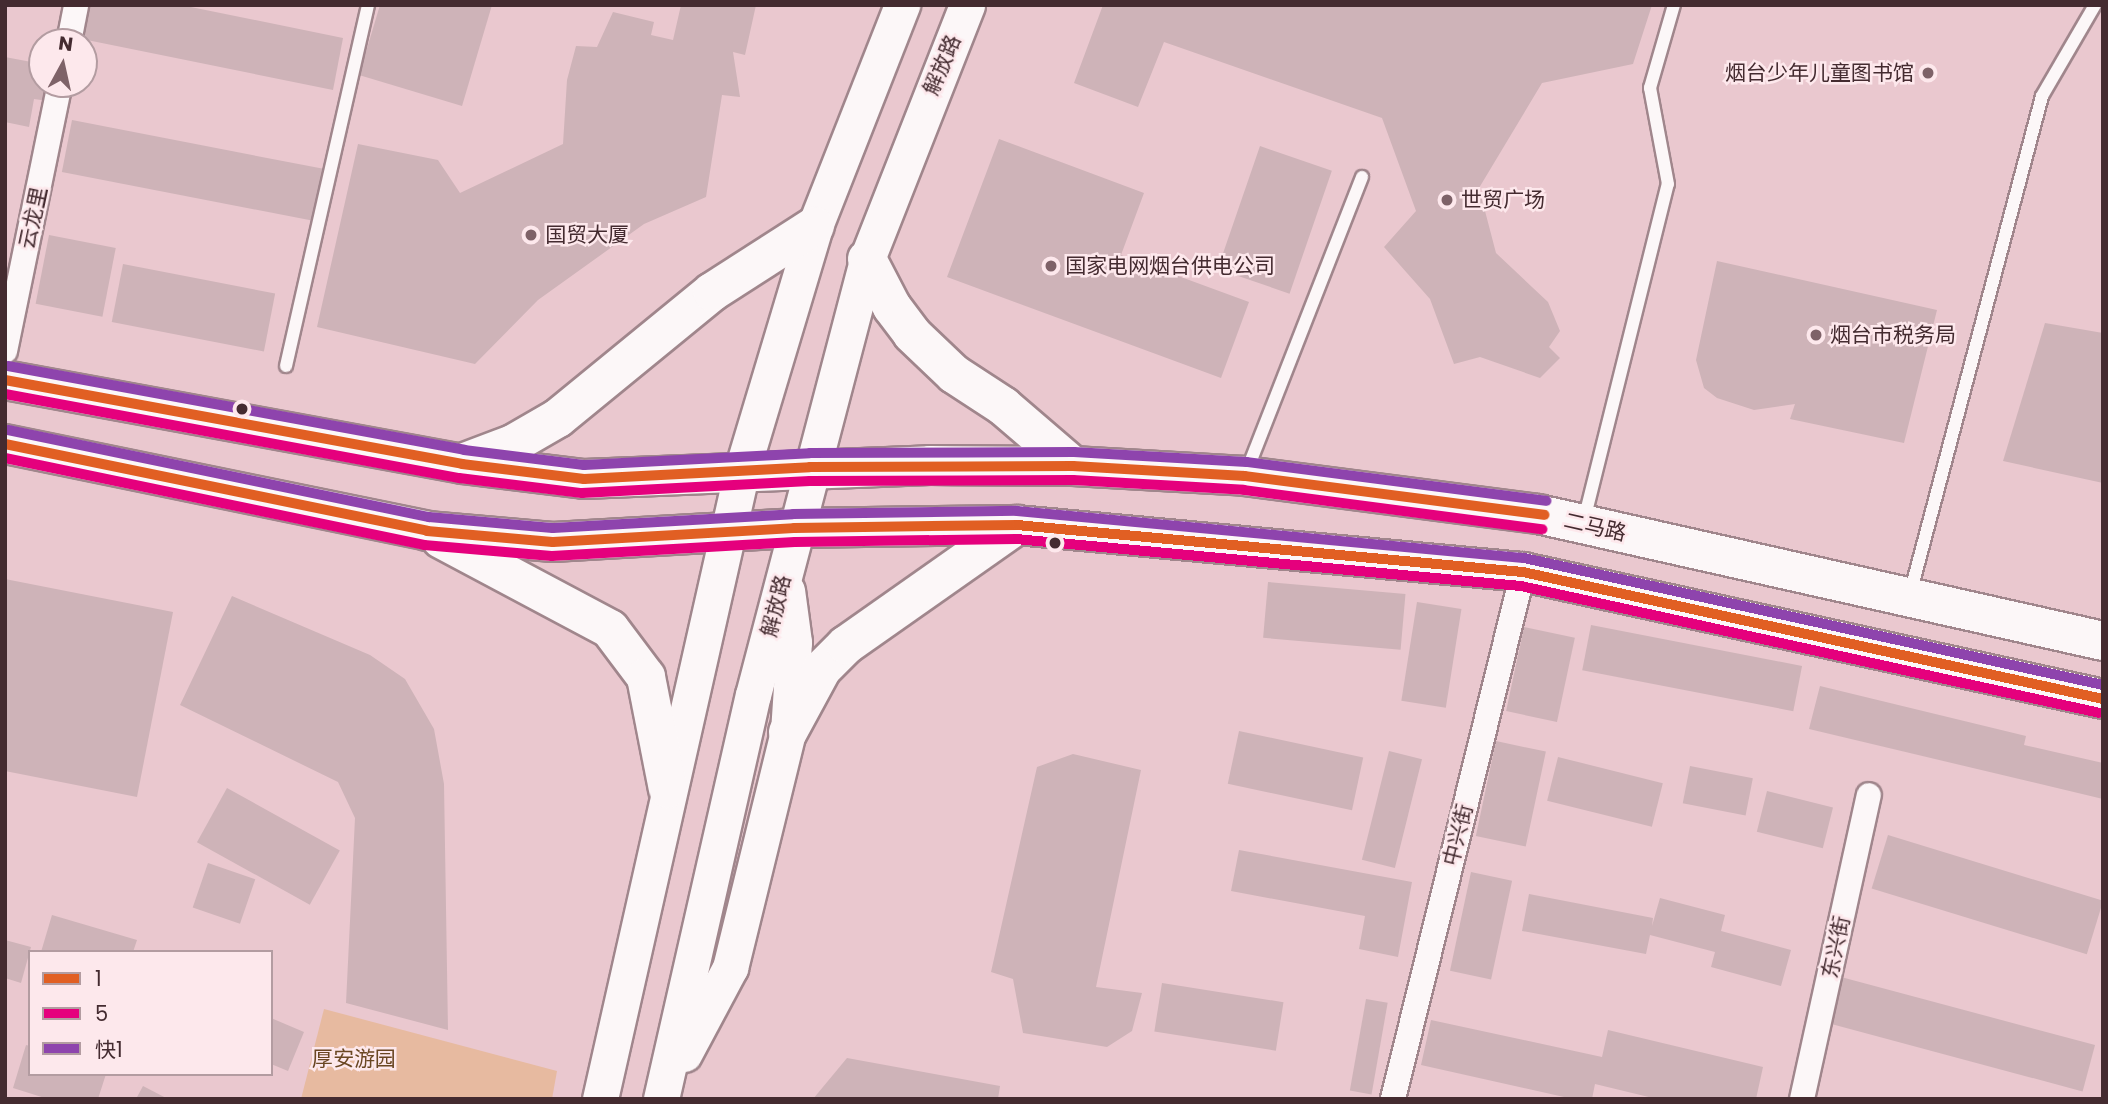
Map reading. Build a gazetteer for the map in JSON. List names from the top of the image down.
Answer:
{
  "streets": {
    "main road": ["解放路", "二马路"],
    "street": ["云龙里", "中兴街", "东兴街"]
  },
  "crossings": [
    ["解放路", "二马路"]
  ],
  "parks": ["厚安游园"],
  "places": [
    "烟台少年儿童图书馆",
    "世贸广场",
    "国贸大厦",
    "国家电网烟台供电公司",
    "烟台市税务局"
  ],
  "lines": ["transit line 快1", "transit line 1", "transit line 5"],
  "legend": ["1", "5", "快1"],
  "north": "top"
}
